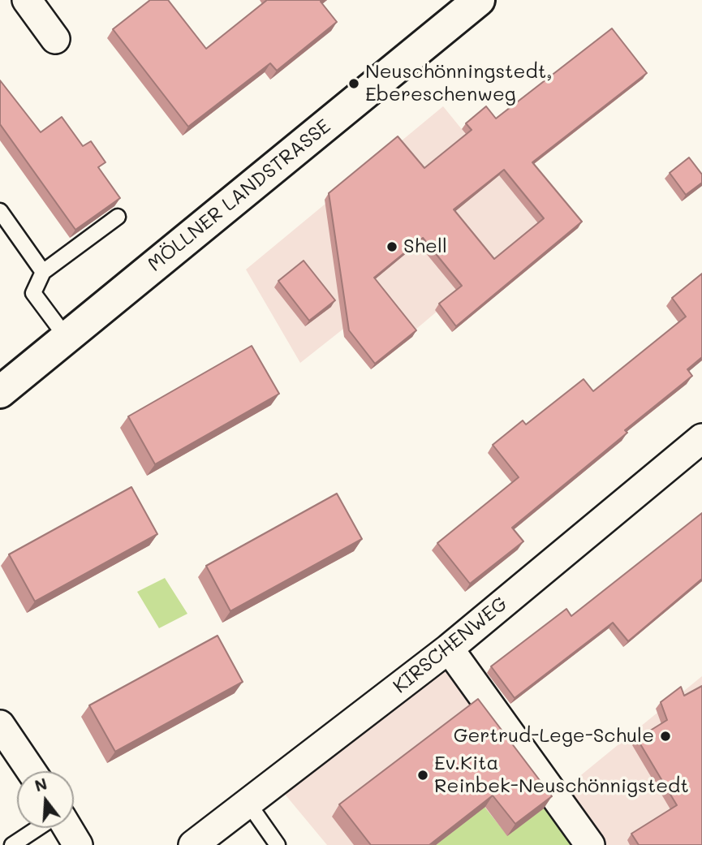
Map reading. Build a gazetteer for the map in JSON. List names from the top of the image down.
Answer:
{
  "streets": {
    "main road": ["MÖLLNER LANDSTRASSE"],
    "street": ["KIRSCHENWEG"]
  },
  "places": [
    "Neuschönningstedt, Ebereschenweg",
    "Shell",
    "Gertrud-Lege-Schule",
    "Ev.Kita Reinbek-Neuschönnigstedt"
  ],
  "north": "top"
}
